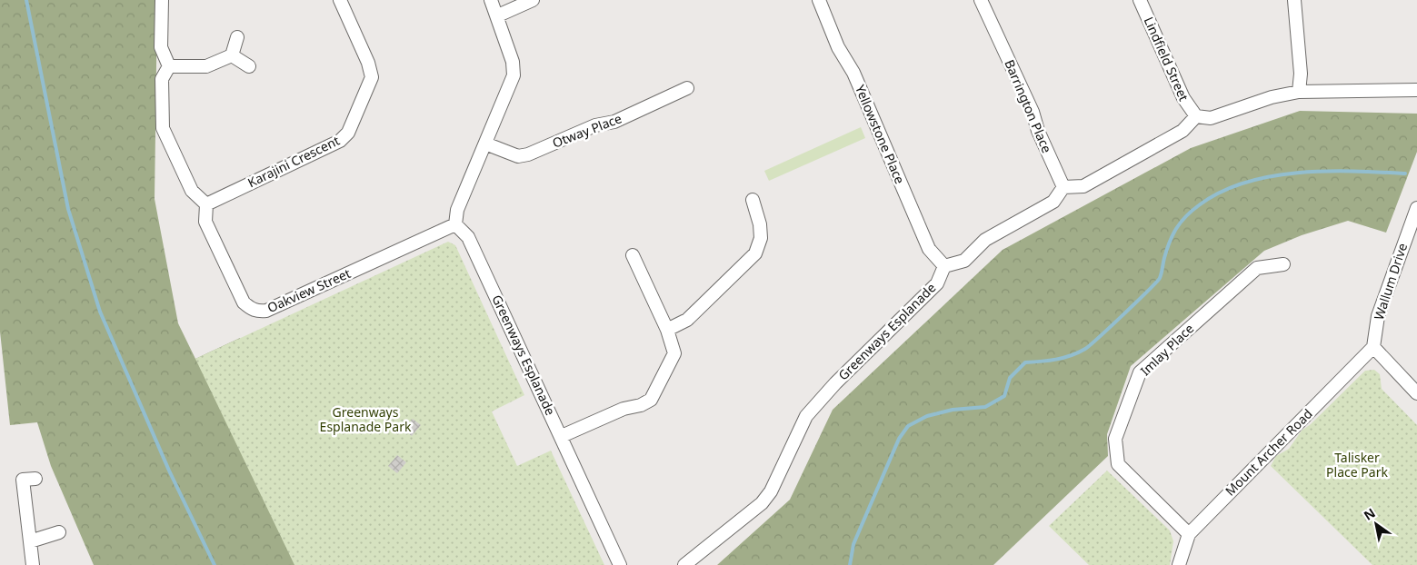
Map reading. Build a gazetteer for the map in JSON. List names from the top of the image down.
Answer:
{
  "streets": {
    "street": [
      "Lindfield Street",
      "Barrington Place",
      "Otway Place",
      "Yellowstone Place",
      "Karajini Crescent",
      "Wallum Drive",
      "Oakview Street",
      "Greenways Esplanade",
      "Imlay Place",
      "Mount Archer Road"
    ]
  },
  "crossings": [
    ["Yellowstone Place", "Greenways Esplanade"],
    ["Karajini Crescent", "Oakview Street"],
    ["Wallum Drive", "Mount Archer Road"],
    ["Oakview Street", "Greenways Esplanade"],
    ["Imlay Place", "Mount Archer Road"]
  ],
  "parks": ["Greenways Esplanade Park", "Talisker Place Park"],
  "north": "top left"
}
